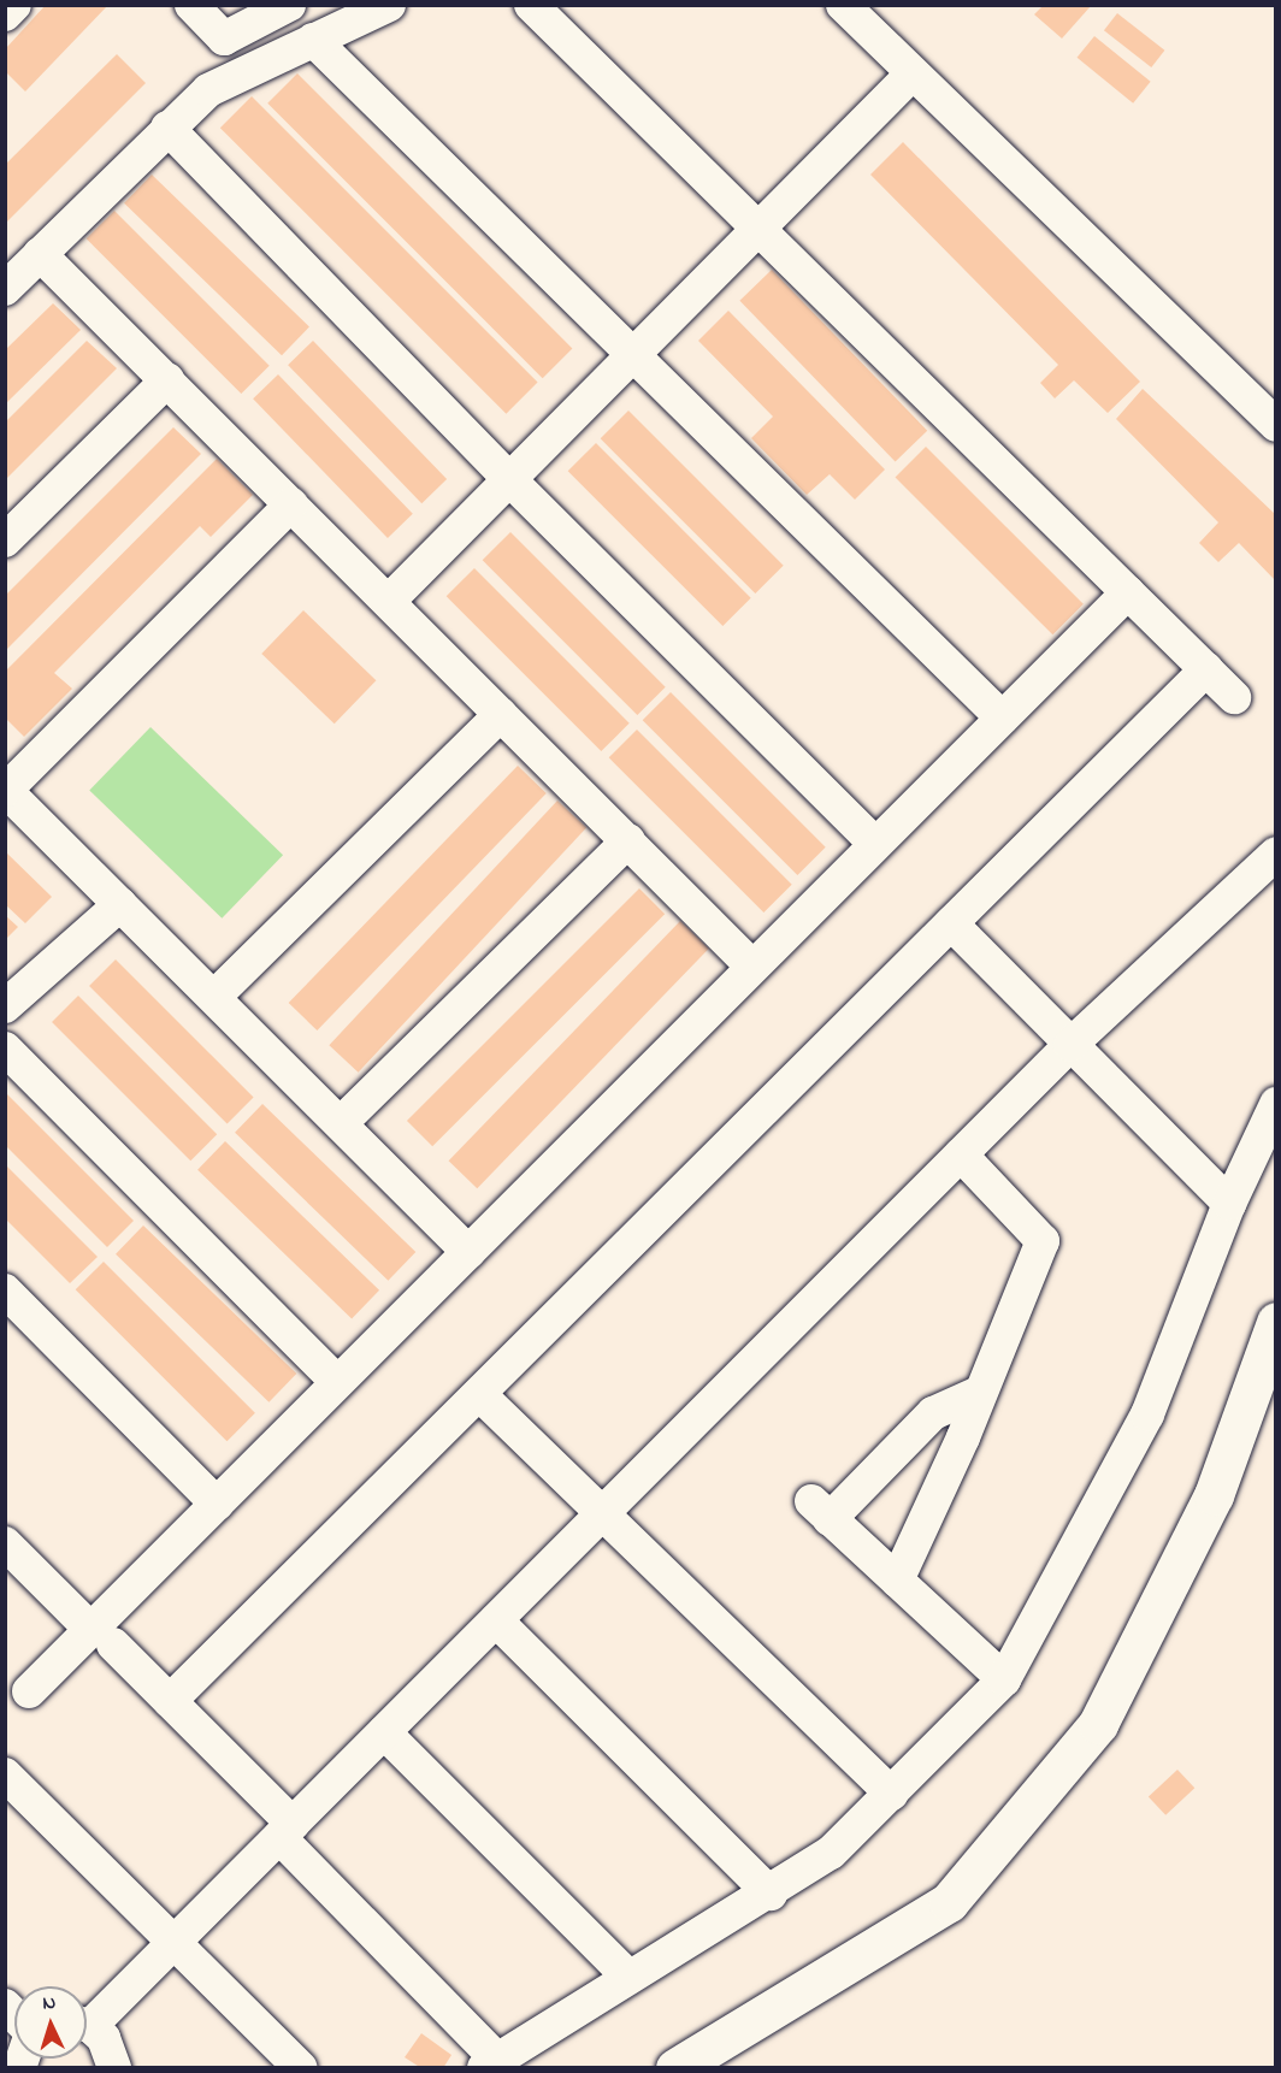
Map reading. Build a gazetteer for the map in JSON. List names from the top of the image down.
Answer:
{
  "north": "top"
}
